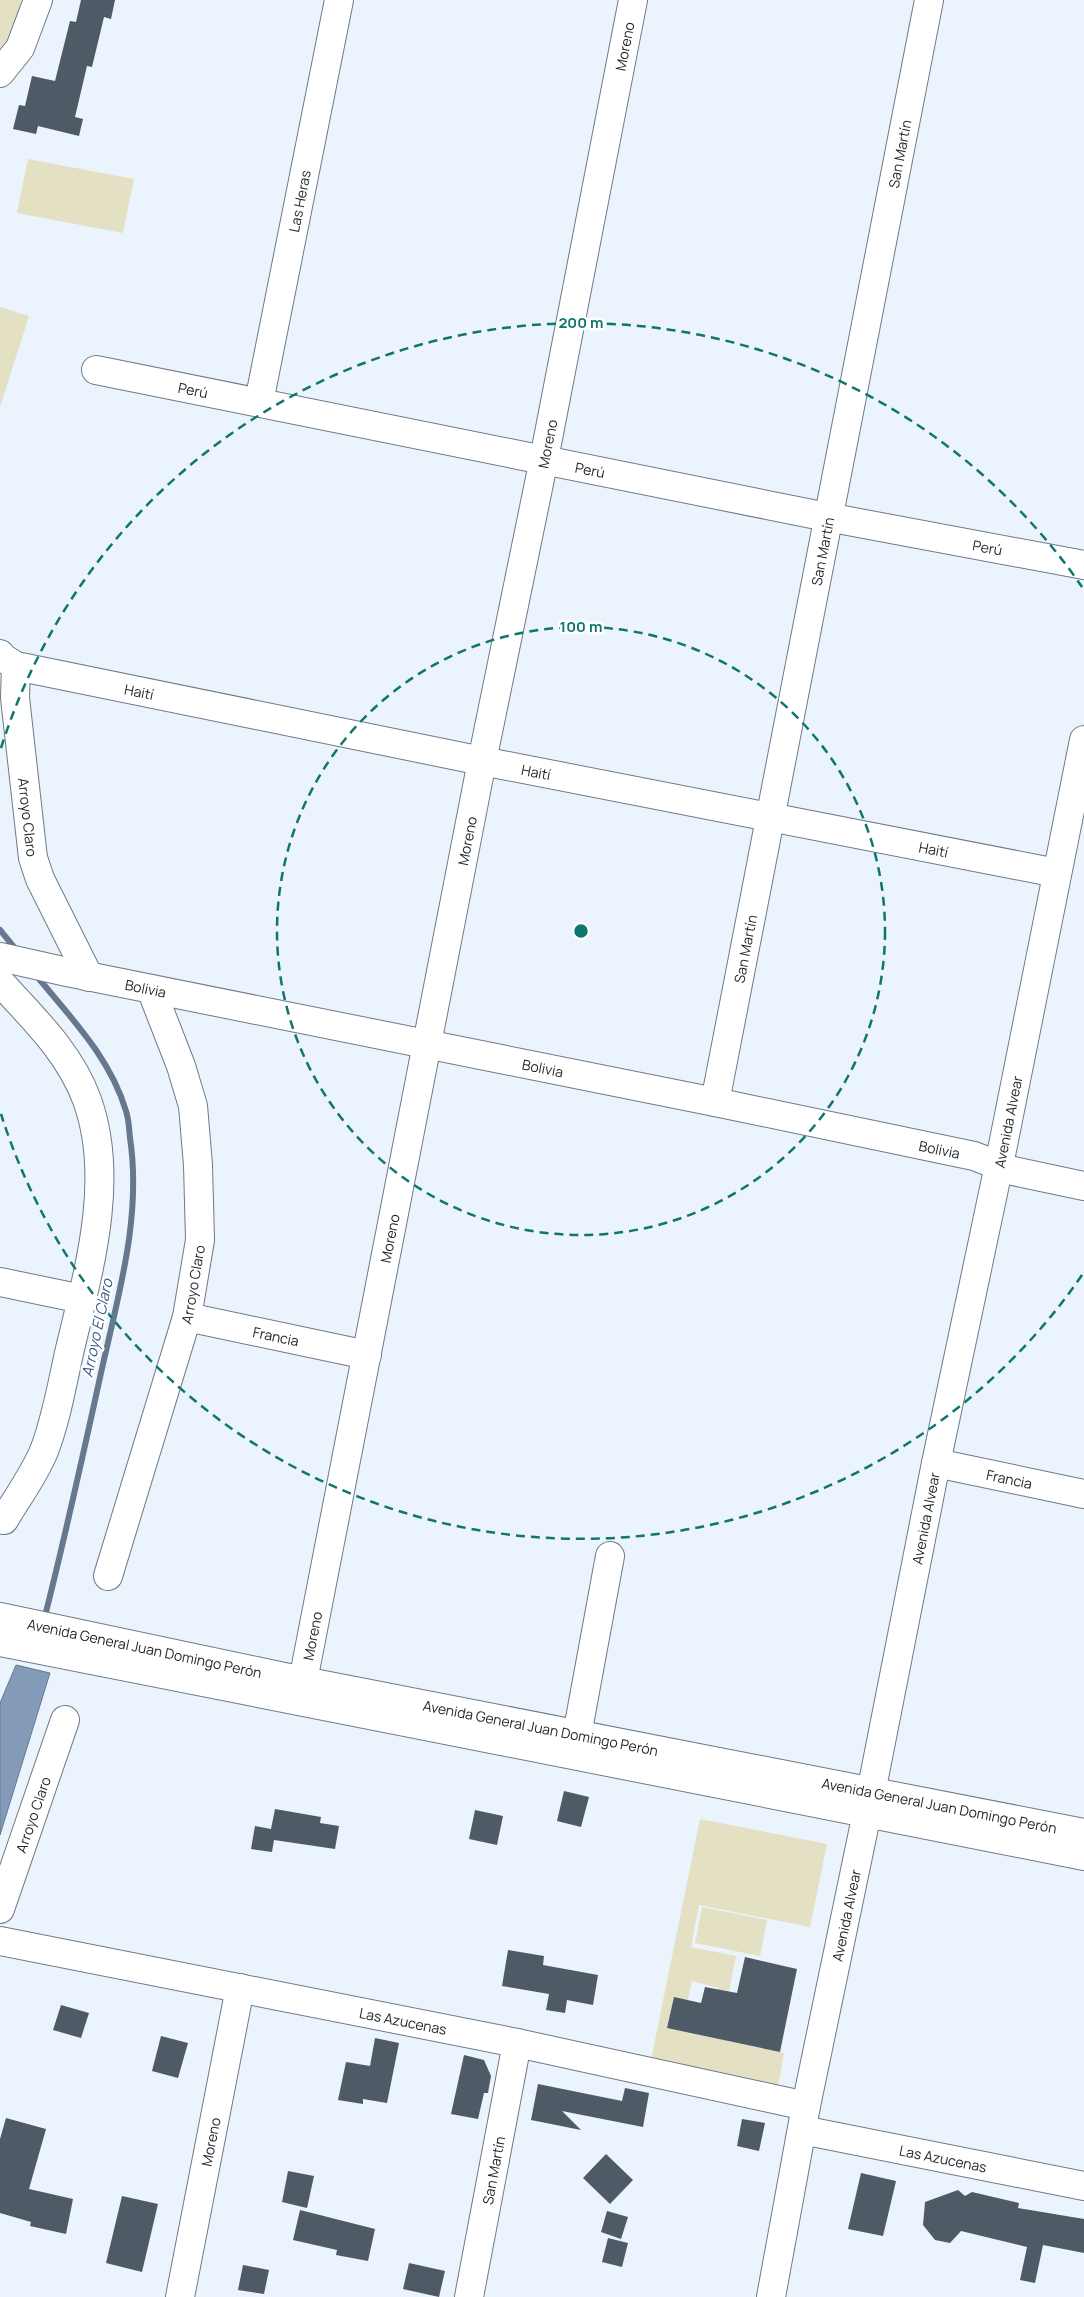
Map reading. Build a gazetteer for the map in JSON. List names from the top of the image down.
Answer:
{
  "streets": {
    "street": [
      "Moreno",
      "San Martín",
      "Las Heras",
      "Perú",
      "Haití",
      "Arroyo Claro",
      "Bolivia",
      "Avenida Alvear",
      "Francia",
      "Avenida General Juan Domingo Perón",
      "Las Azucenas"
    ]
  },
  "crossings": [
    ["Moreno", "Perú"],
    ["Moreno", "Haití"],
    ["Moreno", "Bolivia"],
    ["Moreno", "Francia"],
    ["Moreno", "Avenida General Juan Domingo Perón"],
    ["Moreno", "Las Azucenas"],
    ["San Martín", "Perú"],
    ["San Martín", "Haití"],
    ["San Martín", "Bolivia"],
    ["San Martín", "Las Azucenas"],
    ["Las Heras", "Perú"],
    ["Haití", "Arroyo Claro"],
    ["Haití", "Avenida Alvear"],
    ["Arroyo Claro", "Bolivia"],
    ["Arroyo Claro", "Francia"],
    ["Bolivia", "Avenida Alvear"],
    ["Avenida Alvear", "Francia"],
    ["Avenida Alvear", "Avenida General Juan Domingo Perón"],
    ["Avenida Alvear", "Las Azucenas"]
  ],
  "water": ["Arroyo El Claro"],
  "rings": ["200 m", "100 m"]
}
